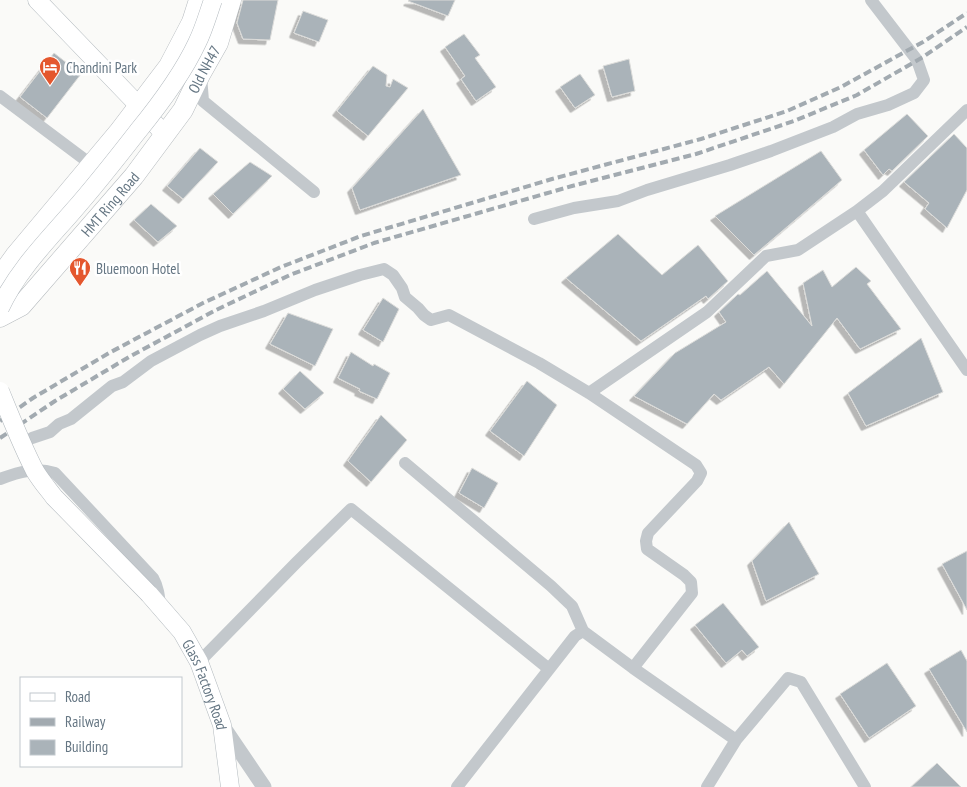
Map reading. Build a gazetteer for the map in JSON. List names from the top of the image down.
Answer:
{
  "streets": {
    "main road": ["Old NH47", "HMT Ring Road", "Glass Factory Road"]
  },
  "crossings": [
    ["Old NH47", "HMT Ring Road"]
  ],
  "places": {
    "hotel": ["Chandini Park"],
    "restaurant": ["Bluemoon Hotel"]
  },
  "legend": ["Road", "Railway", "Building"]
}
